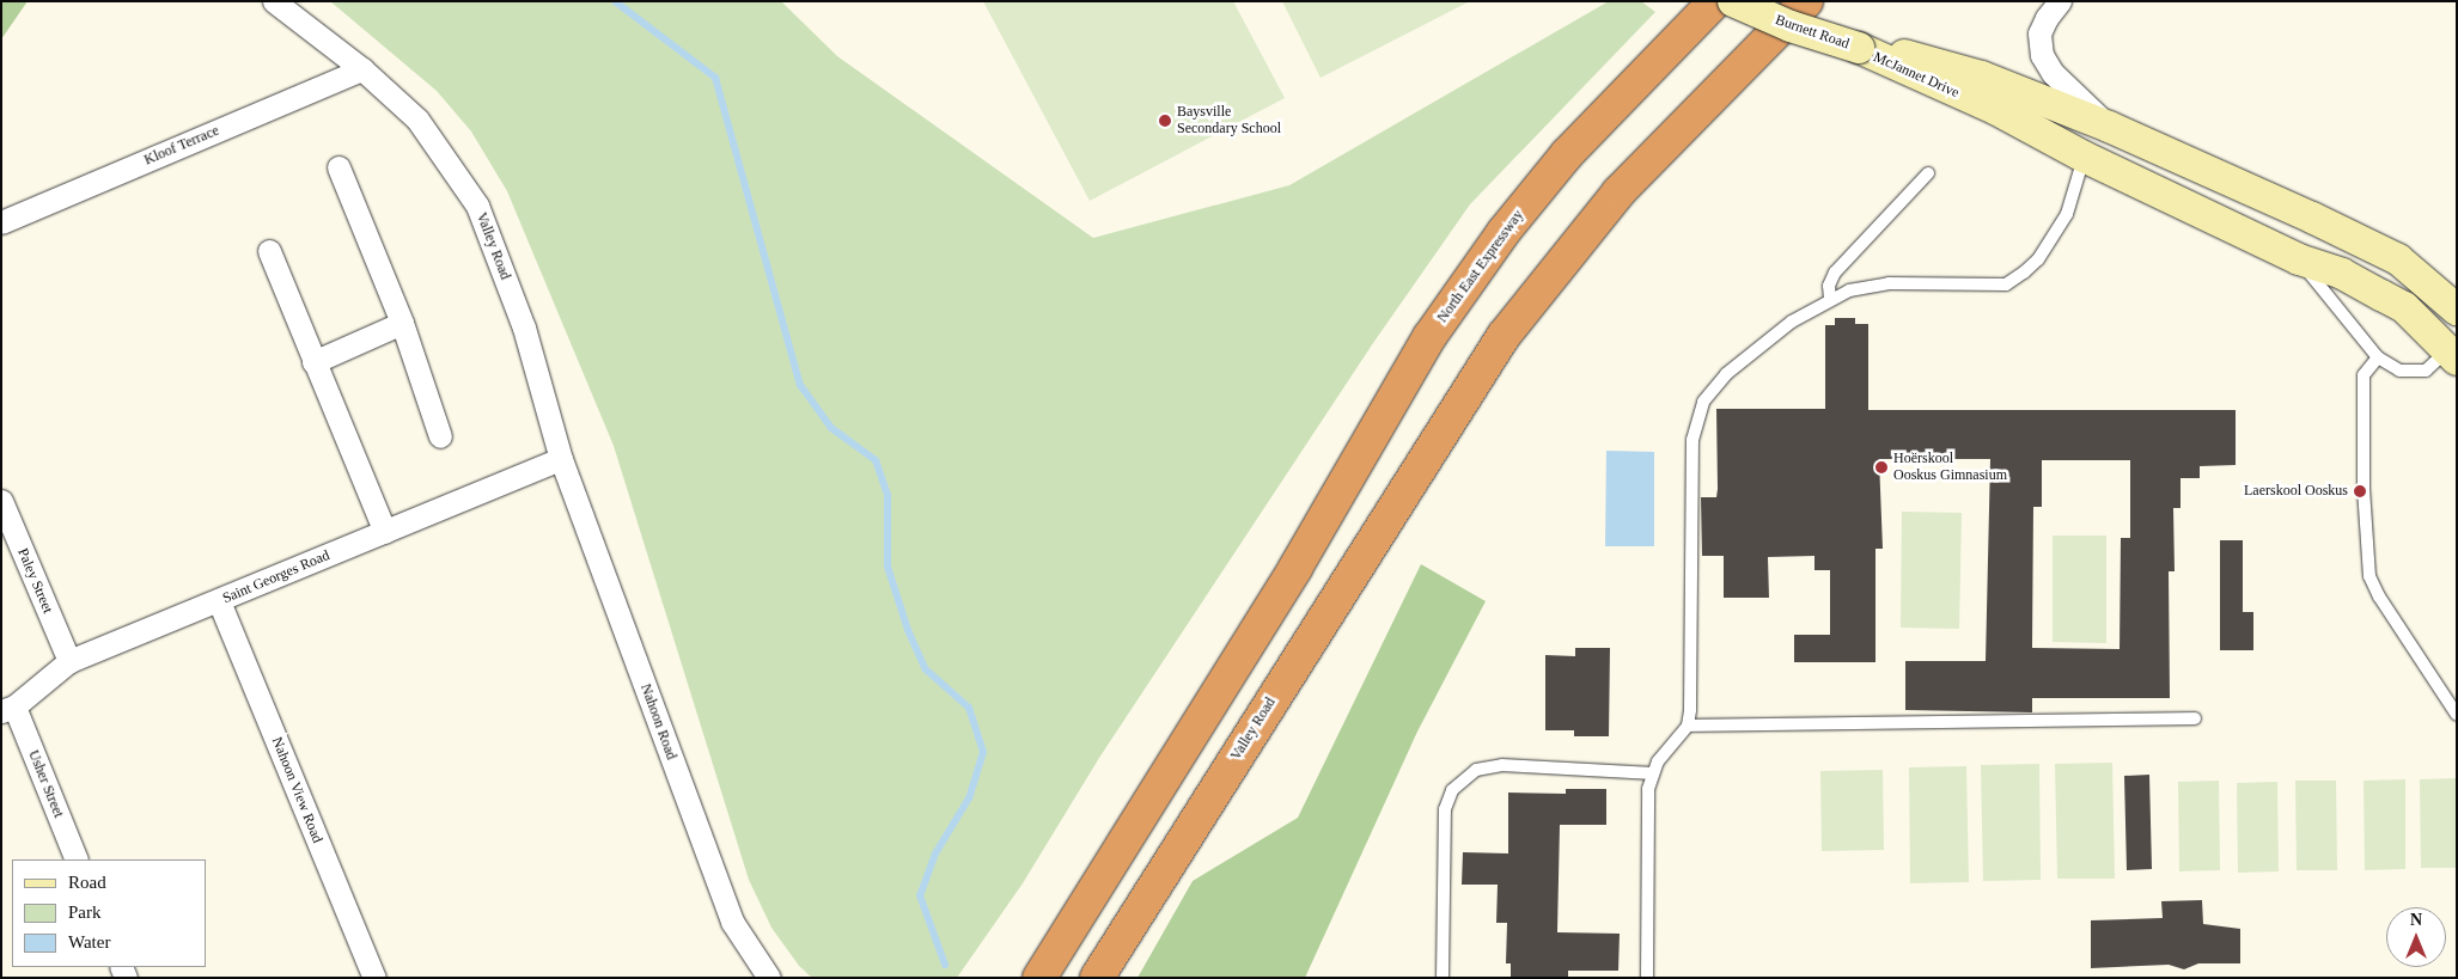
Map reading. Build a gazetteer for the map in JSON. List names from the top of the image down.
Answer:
{
  "streets": {
    "highway": ["Valley Road", "North East Expressway"],
    "street": [
      "Burnett Road",
      "McJannet Drive",
      "Kloof Terrace",
      "Saint Georges Road",
      "Paley Street",
      "Nahoon Road",
      "Usher Street",
      "Nahoon View Road"
    ]
  },
  "crossings": [
    ["Burnett Road", "McJannet Drive"],
    ["Kloof Terrace", "Valley Road"],
    ["Valley Road", "Saint Georges Road"],
    ["Valley Road", "Nahoon Road"],
    ["Saint Georges Road", "Paley Street"],
    ["Saint Georges Road", "Nahoon Road"],
    ["Saint Georges Road", "Usher Street"],
    ["Saint Georges Road", "Nahoon View Road"]
  ],
  "places": ["Baysville Secondary School", "Hoërskool Ooskus Gimnasium", "Laerskool Ooskus"],
  "legend": ["Road", "Park", "Water"],
  "north": "top"
}
